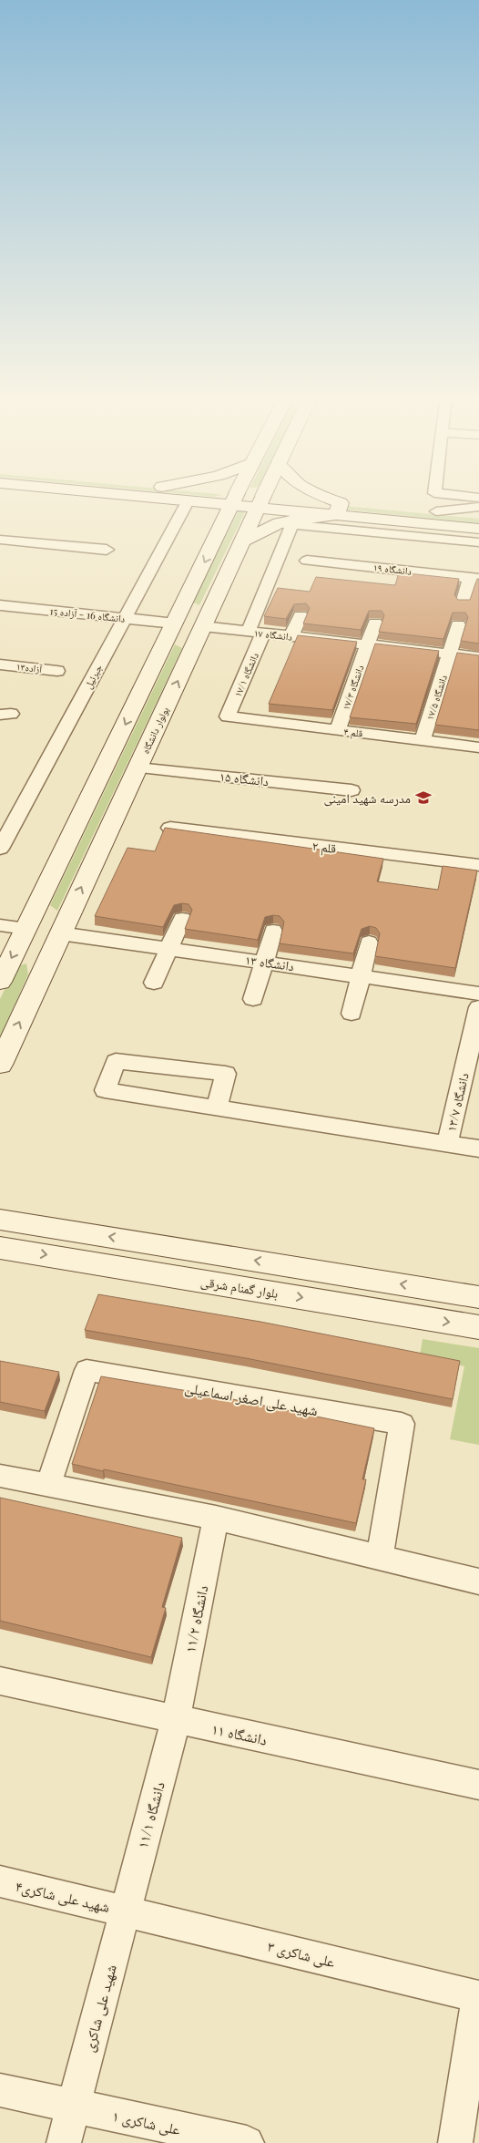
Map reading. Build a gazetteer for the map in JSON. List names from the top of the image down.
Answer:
{
  "streets": {
    "main road": ["بولوار دانشگاه", "بلوار گمنام شرقی"],
    "street": [
      "دانشگاه ۱۹",
      "دانشگاه 16 - آزاده 15",
      "دانشگاه ۱۷",
      "آزاده۱۳",
      "دانشگاه ۱۷/۱",
      "جبرئیل",
      "دانشگاه ۱۷/۳",
      "دانشگاه ۱۷/۵",
      "قلم ۴",
      "دانشگاه ۱۵",
      "قلم ۲",
      "دانشگاه ۱۳",
      "دانشگاه ۱۳/۷",
      "شهید علی اصغر اسماعیلی",
      "دانشگاه ۱۱/۲",
      "دانشگاه ۱۱",
      "دانشگاه ۱۱/۱",
      "شهید علی شاکری۴",
      "علی شاکری ۳",
      "شهید علی شاکری",
      "علی شاکری ۱"
    ]
  },
  "crossings": [
    ["دانشگاه 16 - آزاده 15", "جبرئیل"],
    ["دانشگاه ۱۷", "دانشگاه ۱۷/۱"],
    ["دانشگاه ۱۷", "دانشگاه ۱۷/۳"],
    ["دانشگاه ۱۷", "دانشگاه ۱۷/۵"],
    ["دانشگاه ۱۷", "بولوار دانشگاه"],
    ["دانشگاه ۱۷/۱", "قلم ۴"],
    ["دانشگاه ۱۷/۳", "قلم ۴"],
    ["دانشگاه ۱۷/۵", "قلم ۴"],
    ["بولوار دانشگاه", "دانشگاه ۱۵"],
    ["بولوار دانشگاه", "دانشگاه ۱۳"],
    ["دانشگاه ۱۱/۲", "دانشگاه ۱۱"],
    ["دانشگاه ۱۱/۲", "دانشگاه ۱۱/۱"],
    ["دانشگاه ۱۱", "دانشگاه ۱۱/۱"],
    ["دانشگاه ۱۱/۱", "شهید علی شاکری۴"],
    ["دانشگاه ۱۱/۱", "علی شاکری ۳"],
    ["دانشگاه ۱۱/۱", "شهید علی شاکری"],
    ["شهید علی شاکری۴", "علی شاکری ۳"],
    ["شهید علی شاکری۴", "شهید علی شاکری"],
    ["علی شاکری ۳", "شهید علی شاکری"],
    ["شهید علی شاکری", "علی شاکری ۱"]
  ],
  "places": {
    "school or university": ["مدرسه شهید امینی"]
  }
}
